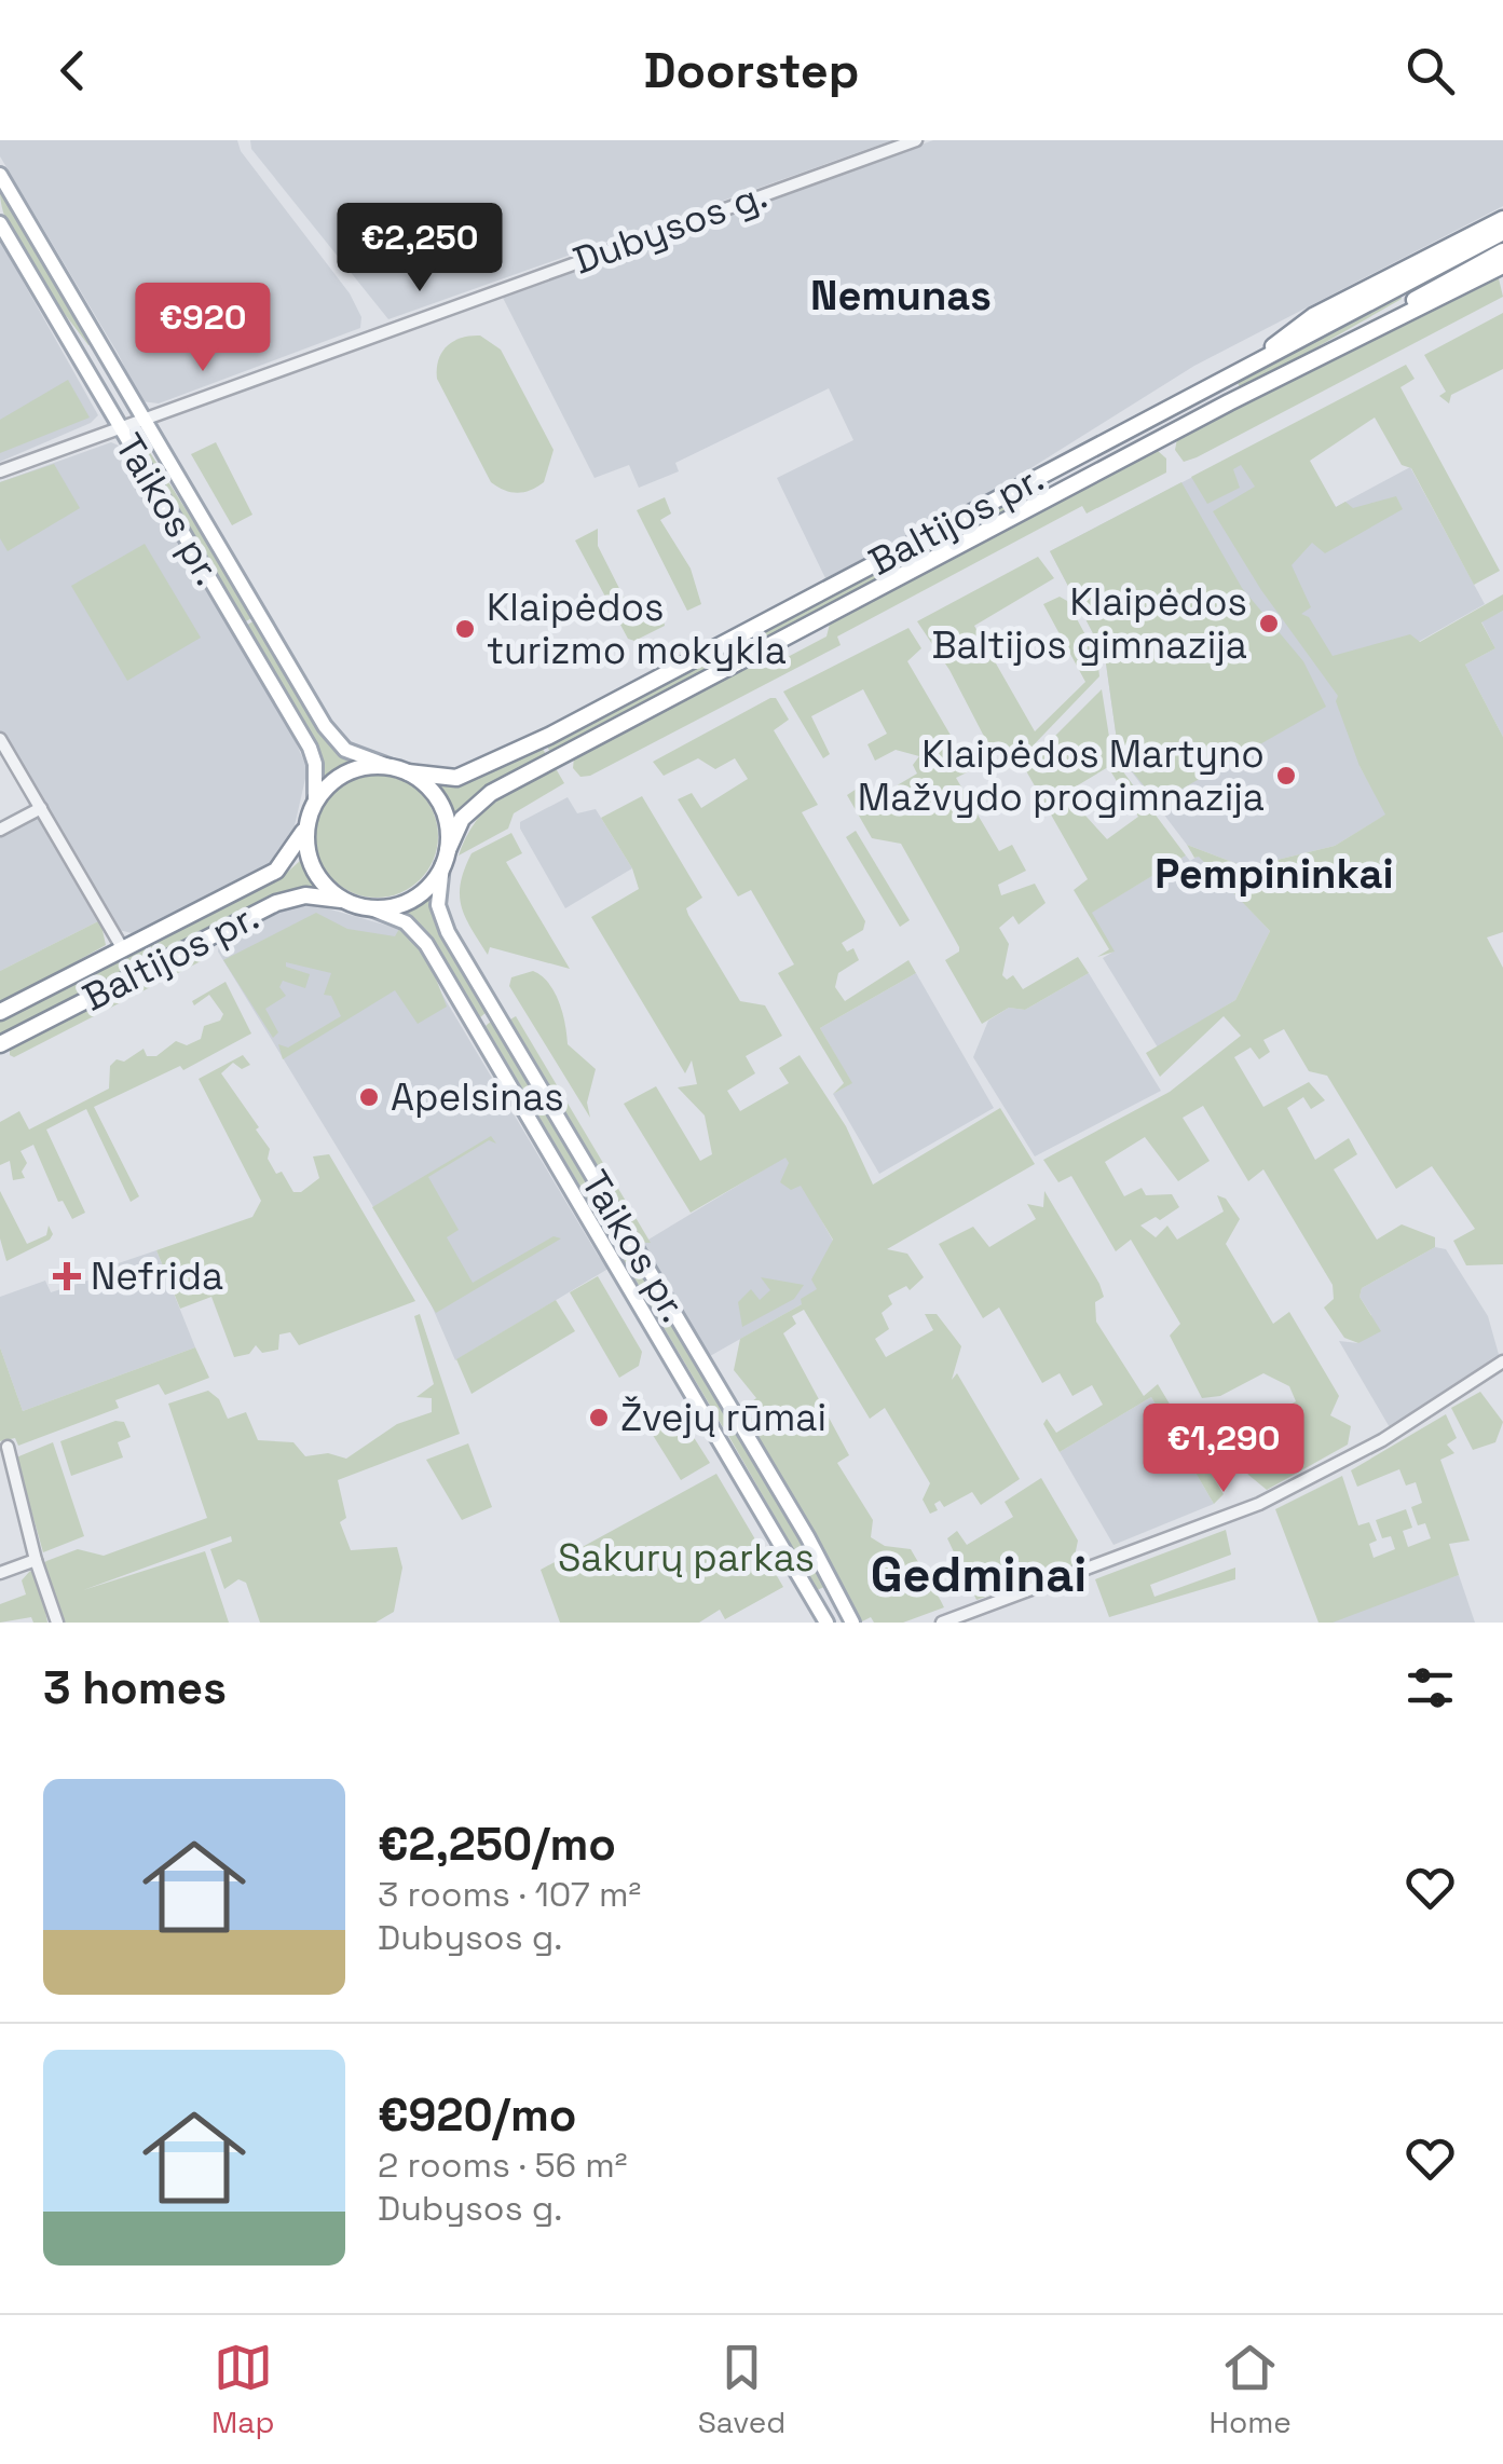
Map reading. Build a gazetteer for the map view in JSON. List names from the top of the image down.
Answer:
{
  "streets": {
    "highway": ["Baltijos pr."],
    "main road": ["Taikos pr."],
    "street": ["Dubysos g."]
  },
  "crossings": [
    ["Dubysos g.", "Taikos pr."],
    ["Taikos pr.", "Baltijos pr."]
  ],
  "districts": ["Nemunas", "Pempininkai", "Gedminai"],
  "parks": ["Sakurų parkas"],
  "places": {
    "other": [
      "Klaipėdos Baltijos gimnazija",
      "Klaipėdos turizmo mokykla",
      "Klaipėdos Martyno Mažvydo progimnazija",
      "Apelsinas",
      "Žvejų rūmai"
    ],
    "health": ["Nefrida"]
  },
  "page": {
    "header": "Doorstep",
    "price": ["€2,250", "€920", "€1,290"],
    "heading": "3 homes",
    "list": [
      {
        "name": "€2,250/mo",
        "note": "3 rooms · 107 m² · Dubysos g."
      },
      {
        "name": "€920/mo",
        "note": "2 rooms · 56 m² · Dubysos g."
      }
    ],
    "tabs": ["Map", "Saved", "Home"]
  }
}
